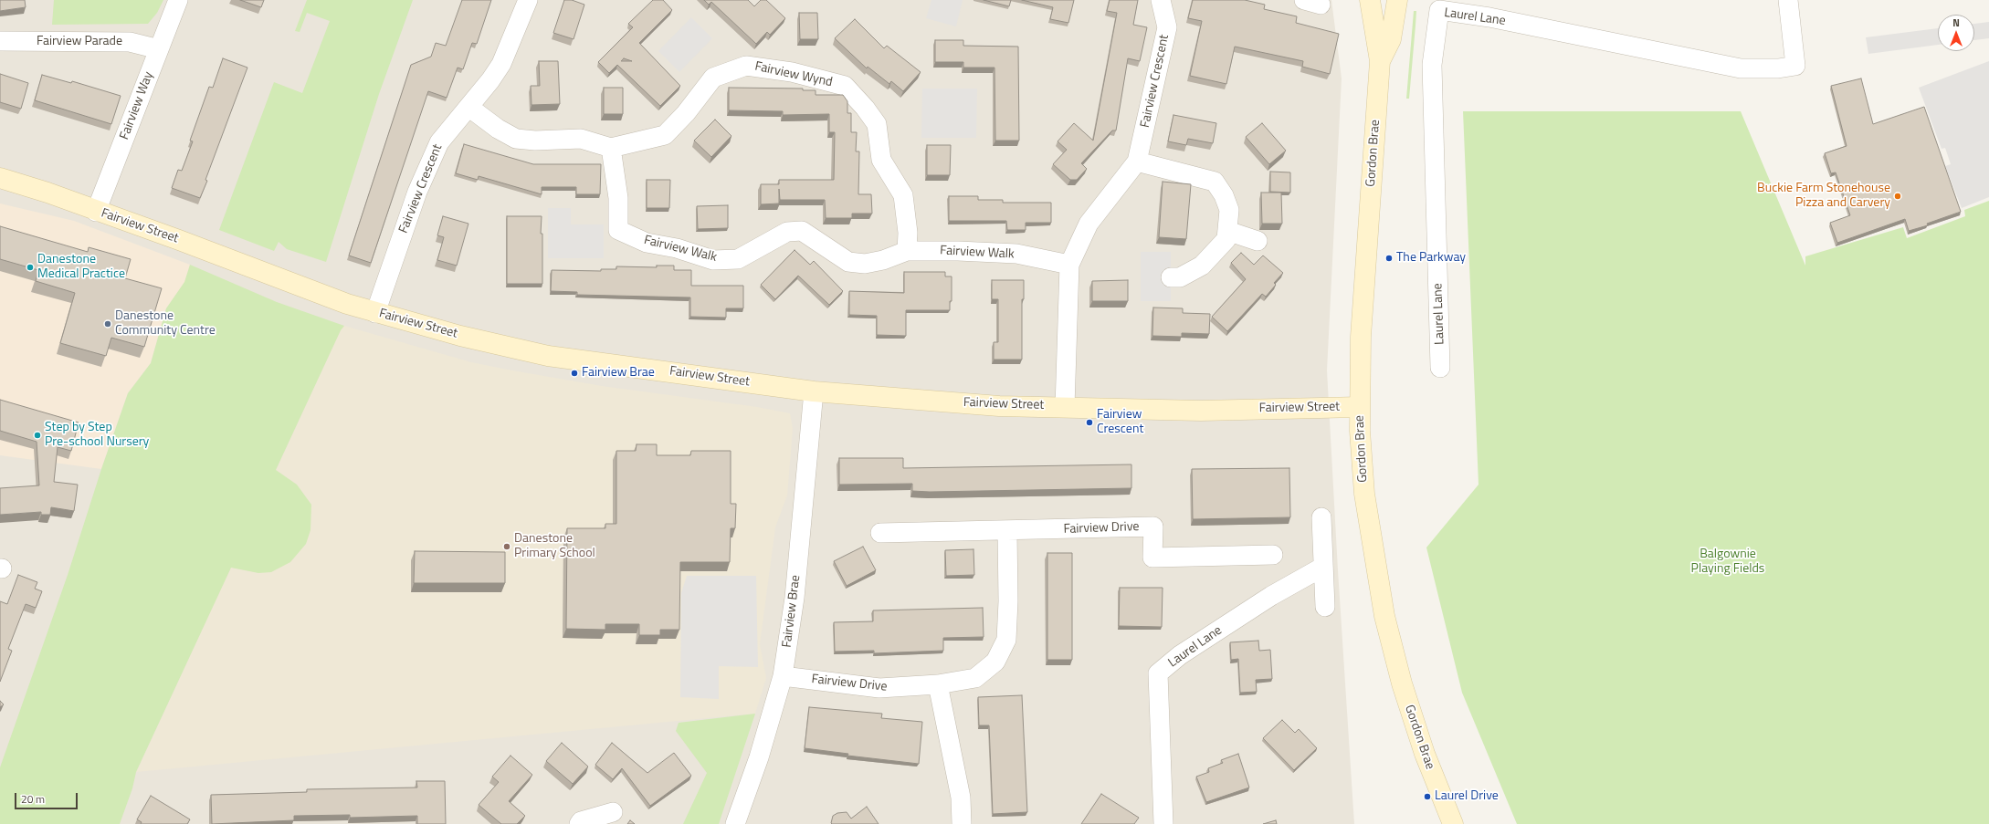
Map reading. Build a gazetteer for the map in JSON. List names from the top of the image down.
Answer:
{
  "streets": {
    "street": [
      "Laurel Lane",
      "Fairview Parade",
      "Fairview Wynd",
      "Fairview Crescent",
      "Fairview Way",
      "Gordon Brae",
      "Fairview Street",
      "Fairview Walk",
      "Fairview Drive",
      "Fairview Brae"
    ]
  },
  "crossings": [
    ["Fairview Parade", "Fairview Way"],
    ["Fairview Wynd", "Fairview Walk"],
    ["Fairview Crescent", "Fairview Street"],
    ["Fairview Crescent", "Fairview Walk"],
    ["Fairview Way", "Fairview Street"],
    ["Gordon Brae", "Fairview Street"],
    ["Fairview Street", "Fairview Brae"],
    ["Fairview Drive", "Fairview Brae"]
  ],
  "parks": ["Balgownie Playing Fields"],
  "places": [
    "Buckie Farm Stonehouse Pizza and Carvery",
    "The Parkway",
    "Danestone Medical Practice",
    "Danestone Community Centre",
    "Fairview Brae",
    "Fairview Crescent",
    "Step by Step Pre-school Nursery",
    "Danestone Primary School",
    "Laurel Drive"
  ],
  "scale_bar": "20 m",
  "north": "top"
}
